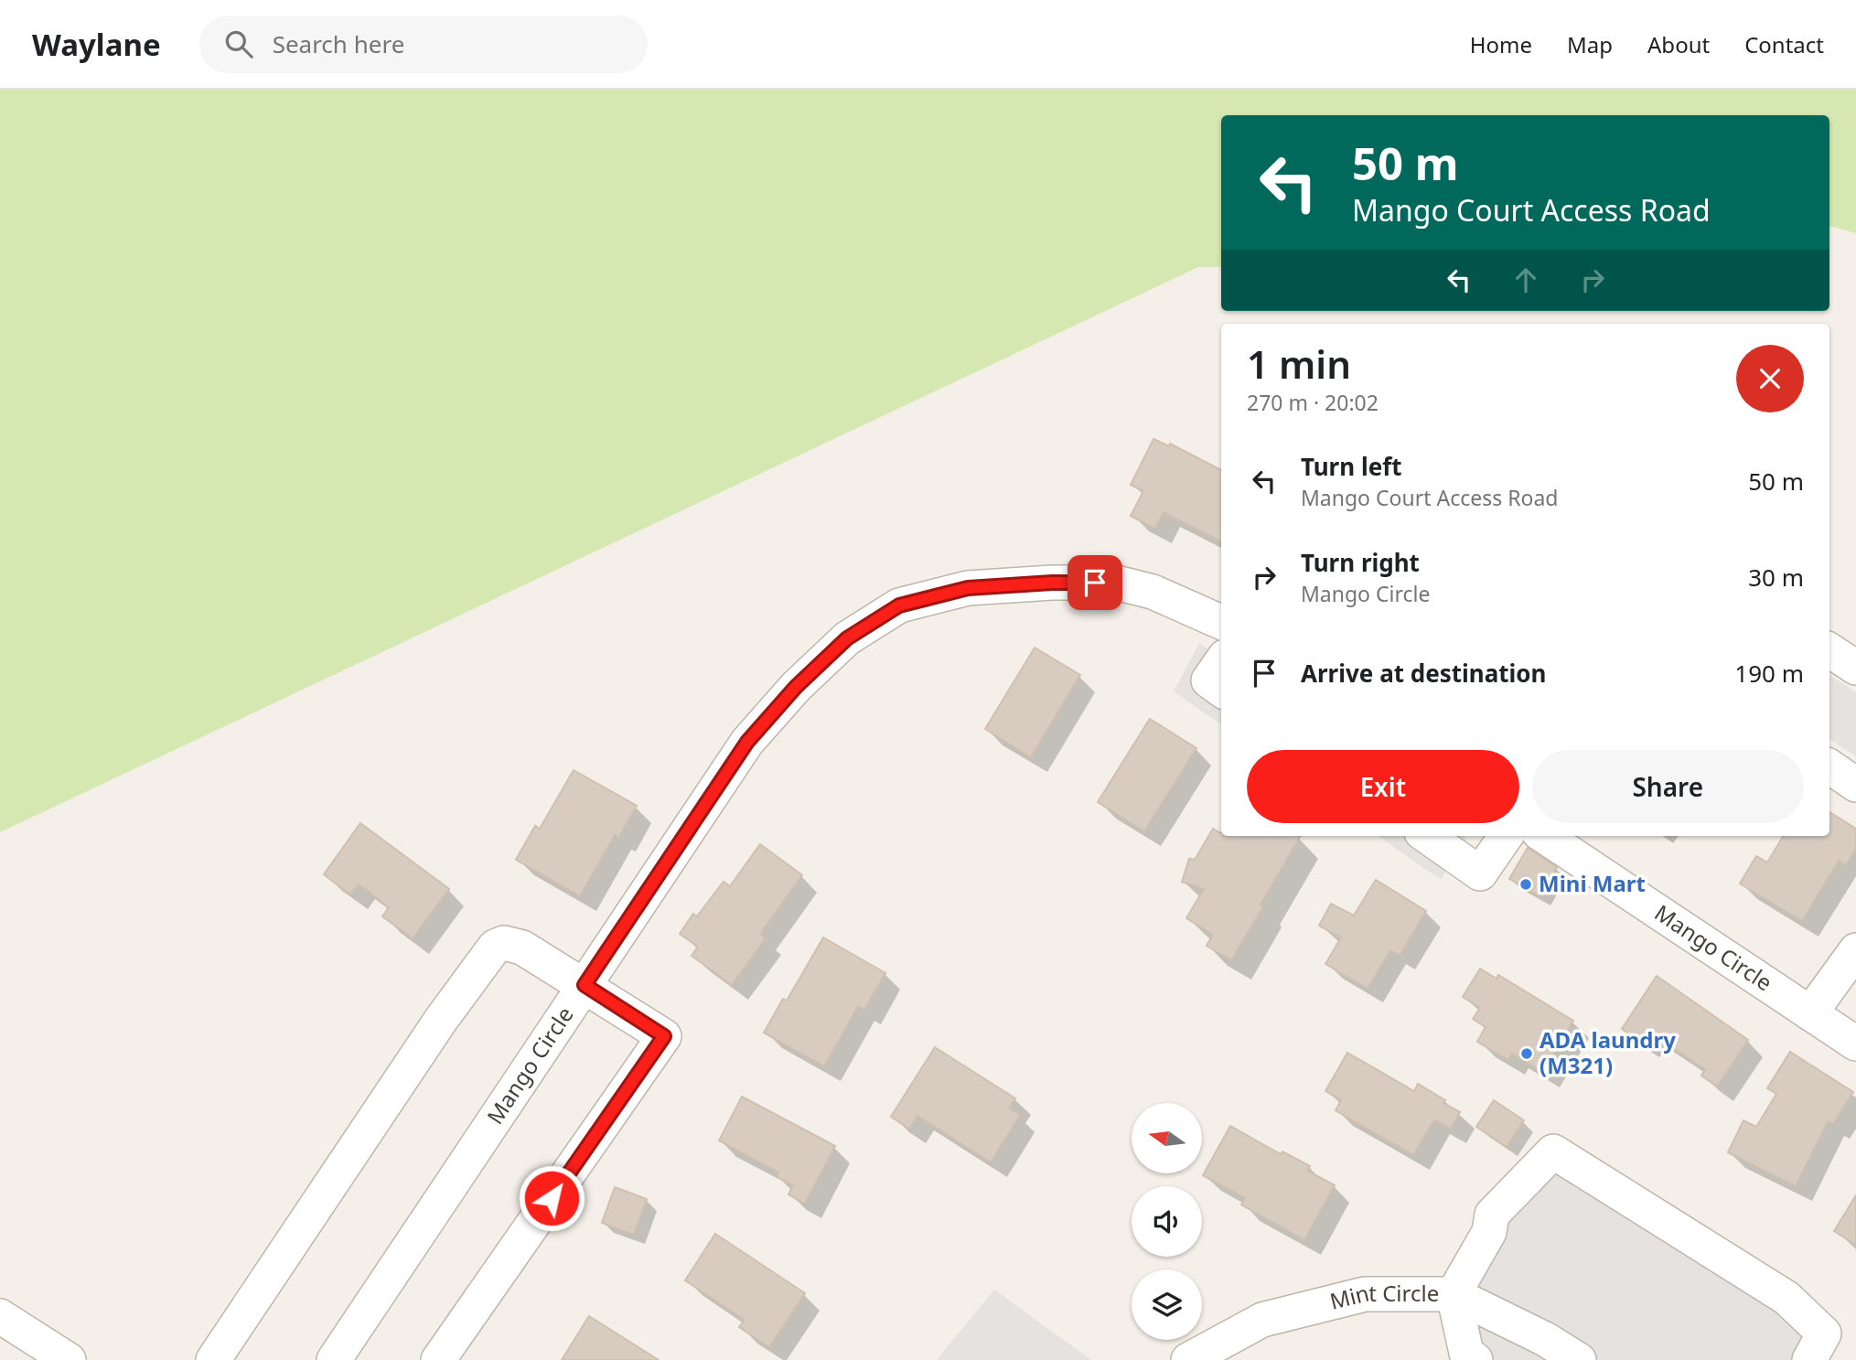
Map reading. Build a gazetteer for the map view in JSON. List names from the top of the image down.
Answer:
{
  "streets": {
    "street": ["Mango Circle", "Mint Circle"]
  },
  "places": ["Mini Mart", "ADA laundry (M321)"],
  "north": "left",
  "page": {
    "header": "Waylane",
    "search": "Search here",
    "nav": [
      "Home",
      "Map",
      "About",
      "Contact"
    ],
    "turn": ["50 m", "Mango Court Access Road"],
    "heading": ["1 min", "270 m · 20:02"],
    "list": [
      {
        "name": "Turn left",
        "note": "Mango Court Access Road",
        "value": "50 m"
      },
      {
        "name": "Turn right",
        "note": "Mango Circle",
        "value": "30 m"
      },
      {
        "name": "Arrive at destination",
        "value": "190 m"
      }
    ],
    "buttons": ["Exit", "Share"]
  }
}
